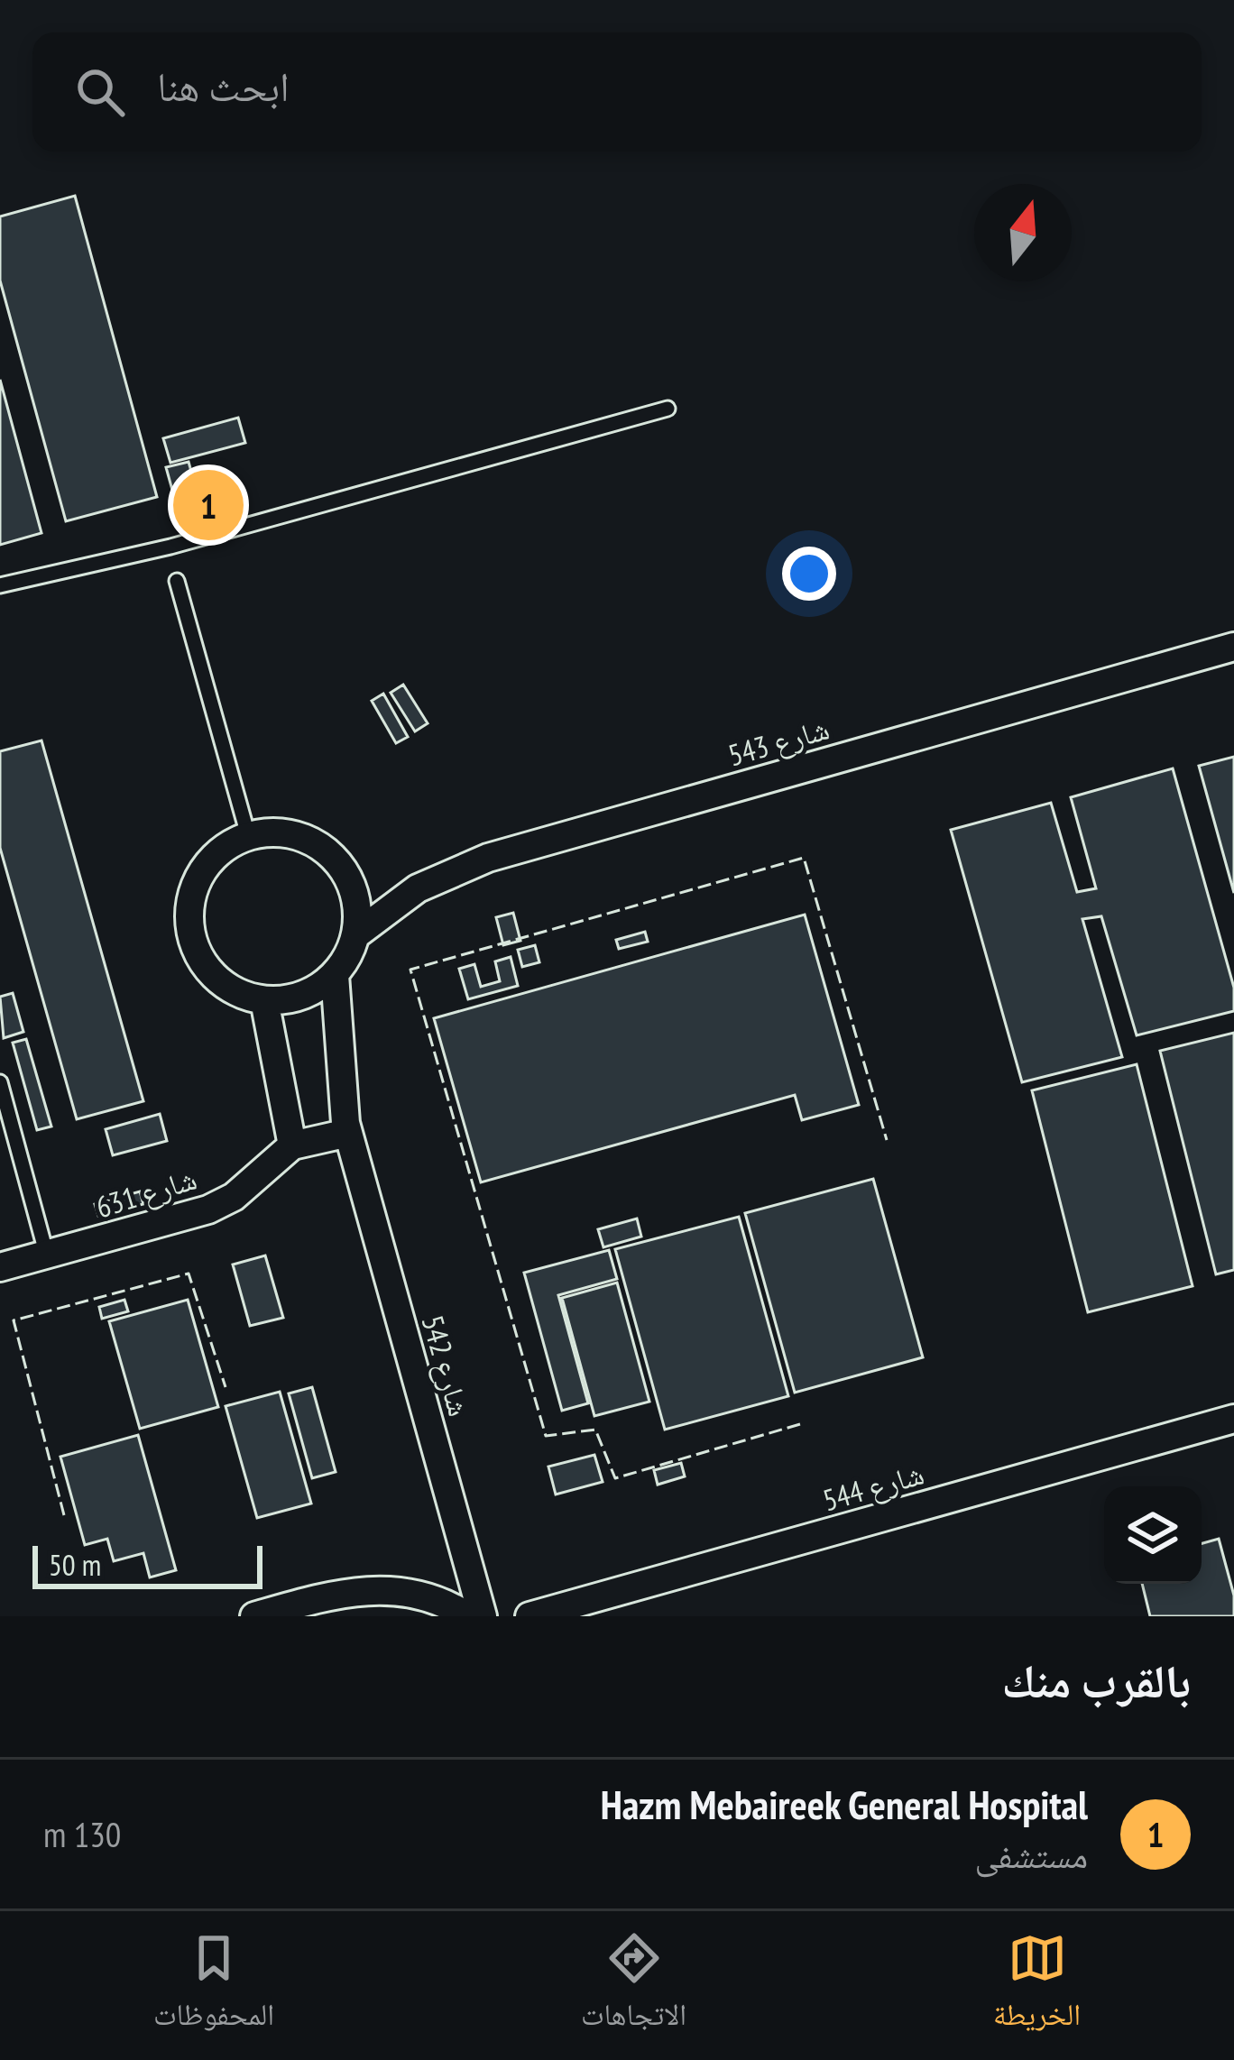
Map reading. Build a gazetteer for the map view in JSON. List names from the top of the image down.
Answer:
{
  "streets": {
    "street": [
      "شارع 543",
      "شارع 631",
      "شارع 542",
      "شارع 544"
    ]
  },
  "crossings": [
    ["شارع 543", "شارع 542"]
  ],
  "scale_bar": "50 m",
  "north": "top",
  "page": {
    "search": "ابحث هنا",
    "pins": "1",
    "scale": "50 m",
    "heading": "بالقرب منك",
    "list": [
      {
        "mark": "1",
        "name": "Hazm Mebaireek General Hospital",
        "note": "مستشفى",
        "value": "130 m"
      }
    ],
    "nav": ["الخريطة", "الاتجاهات", "المحفوظات"]
  }
}
